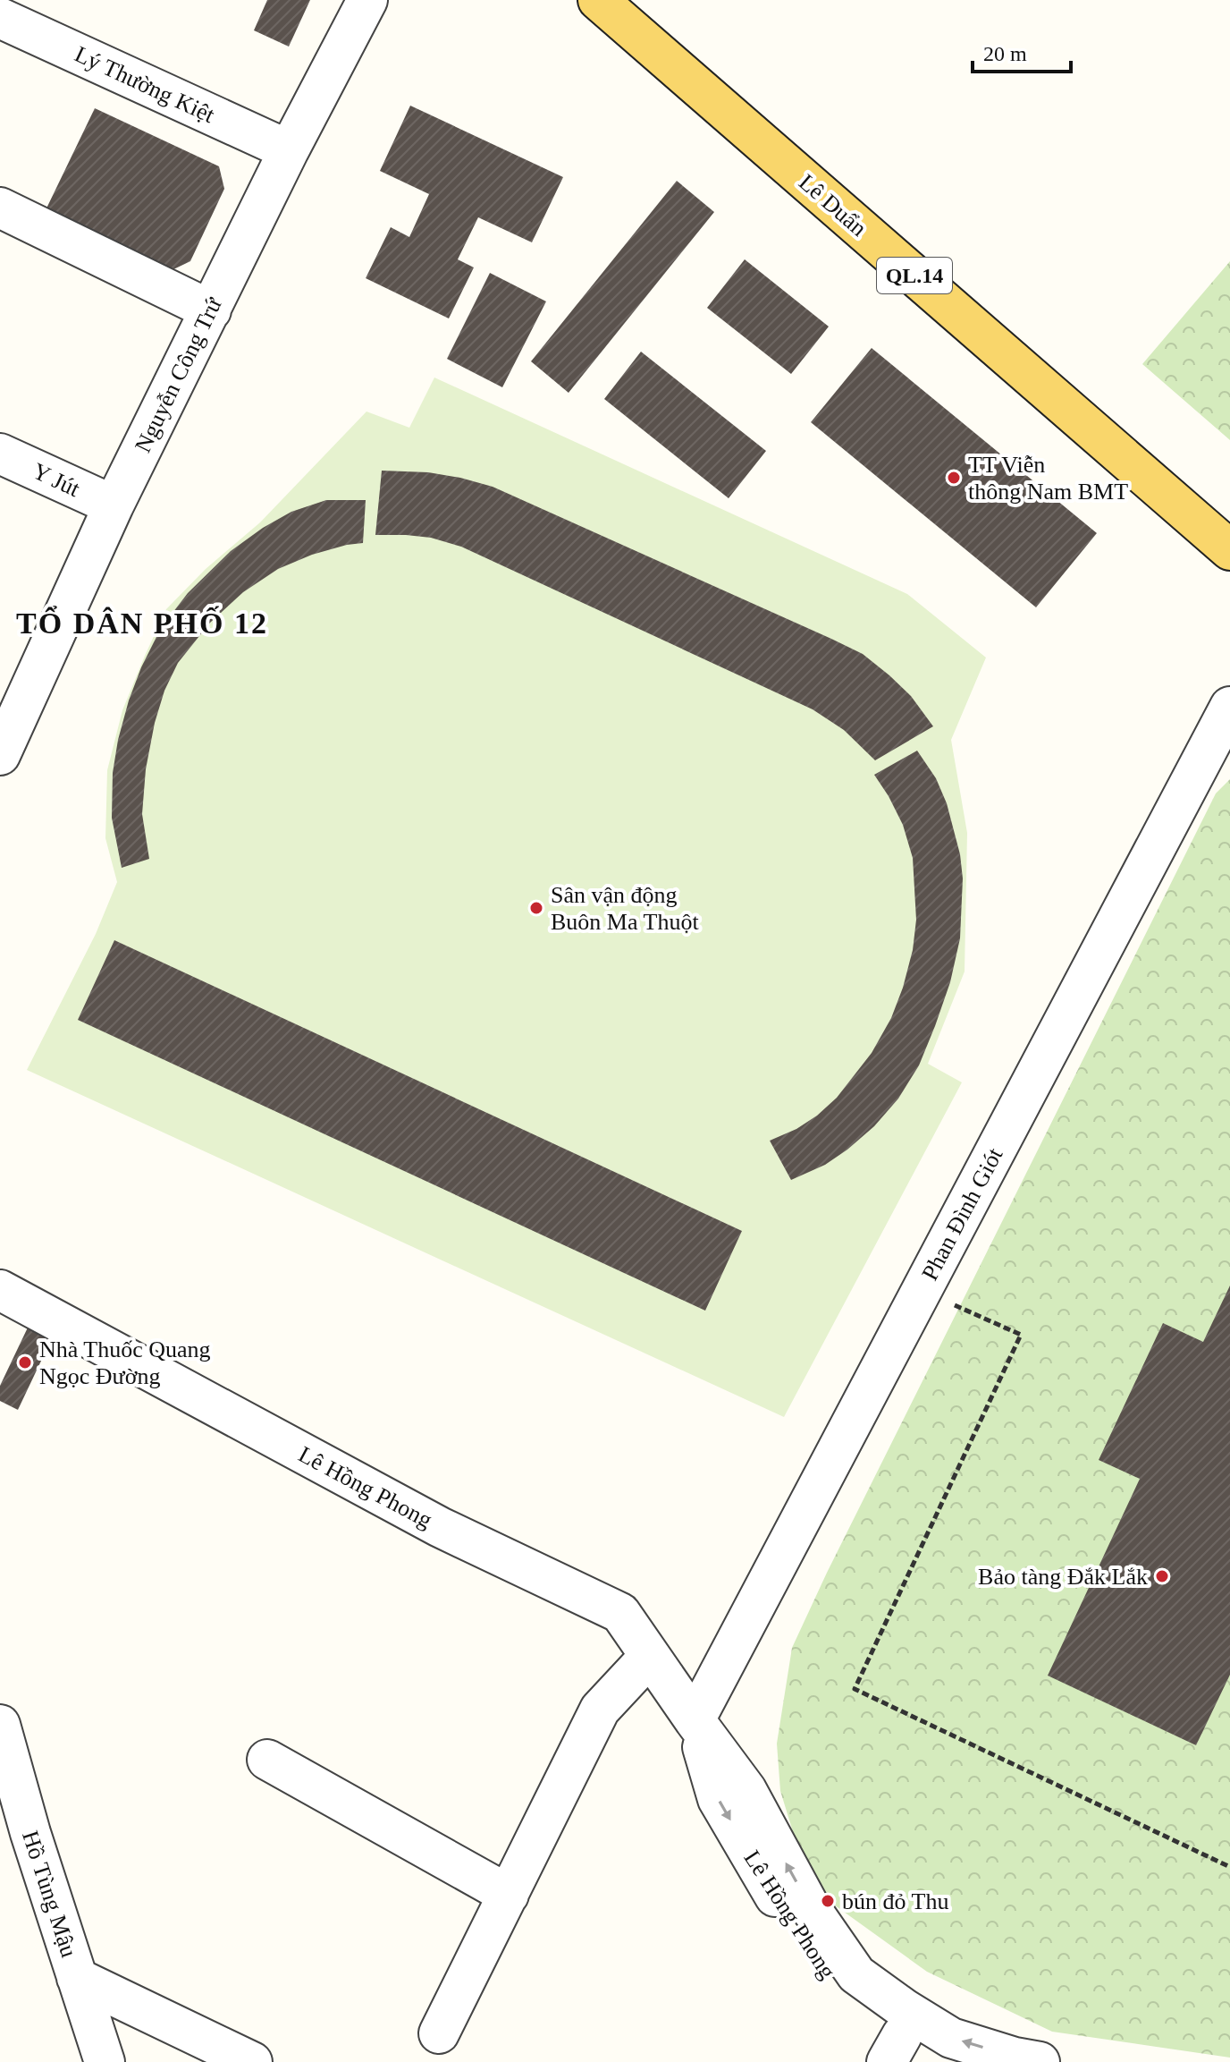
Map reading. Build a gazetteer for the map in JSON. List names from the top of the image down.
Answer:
{
  "streets": {
    "main road": ["Lê Duẩn", "QL.14"],
    "street": [
      "Lý Thường Kiệt",
      "Nguyễn Công Trứ",
      "Y Jút",
      "Phan Đình Giót",
      "Lê Hồng Phong",
      "Hồ Tùng Mậu"
    ]
  },
  "crossings": [
    ["Lý Thường Kiệt", "Nguyễn Công Trứ"],
    ["Nguyễn Công Trứ", "Y Jút"],
    ["Phan Đình Giót", "Lê Hồng Phong"]
  ],
  "districts": ["TỔ DÂN PHỐ 12"],
  "places": [
    "TT Viễn thông Nam BMT",
    "Sân vận động Buôn Ma Thuột",
    "Nhà Thuốc Quang Ngọc Đường",
    "Bảo tàng Đắk Lắk",
    "bún đỏ Thu"
  ],
  "scale_bar": "20 m"
}
